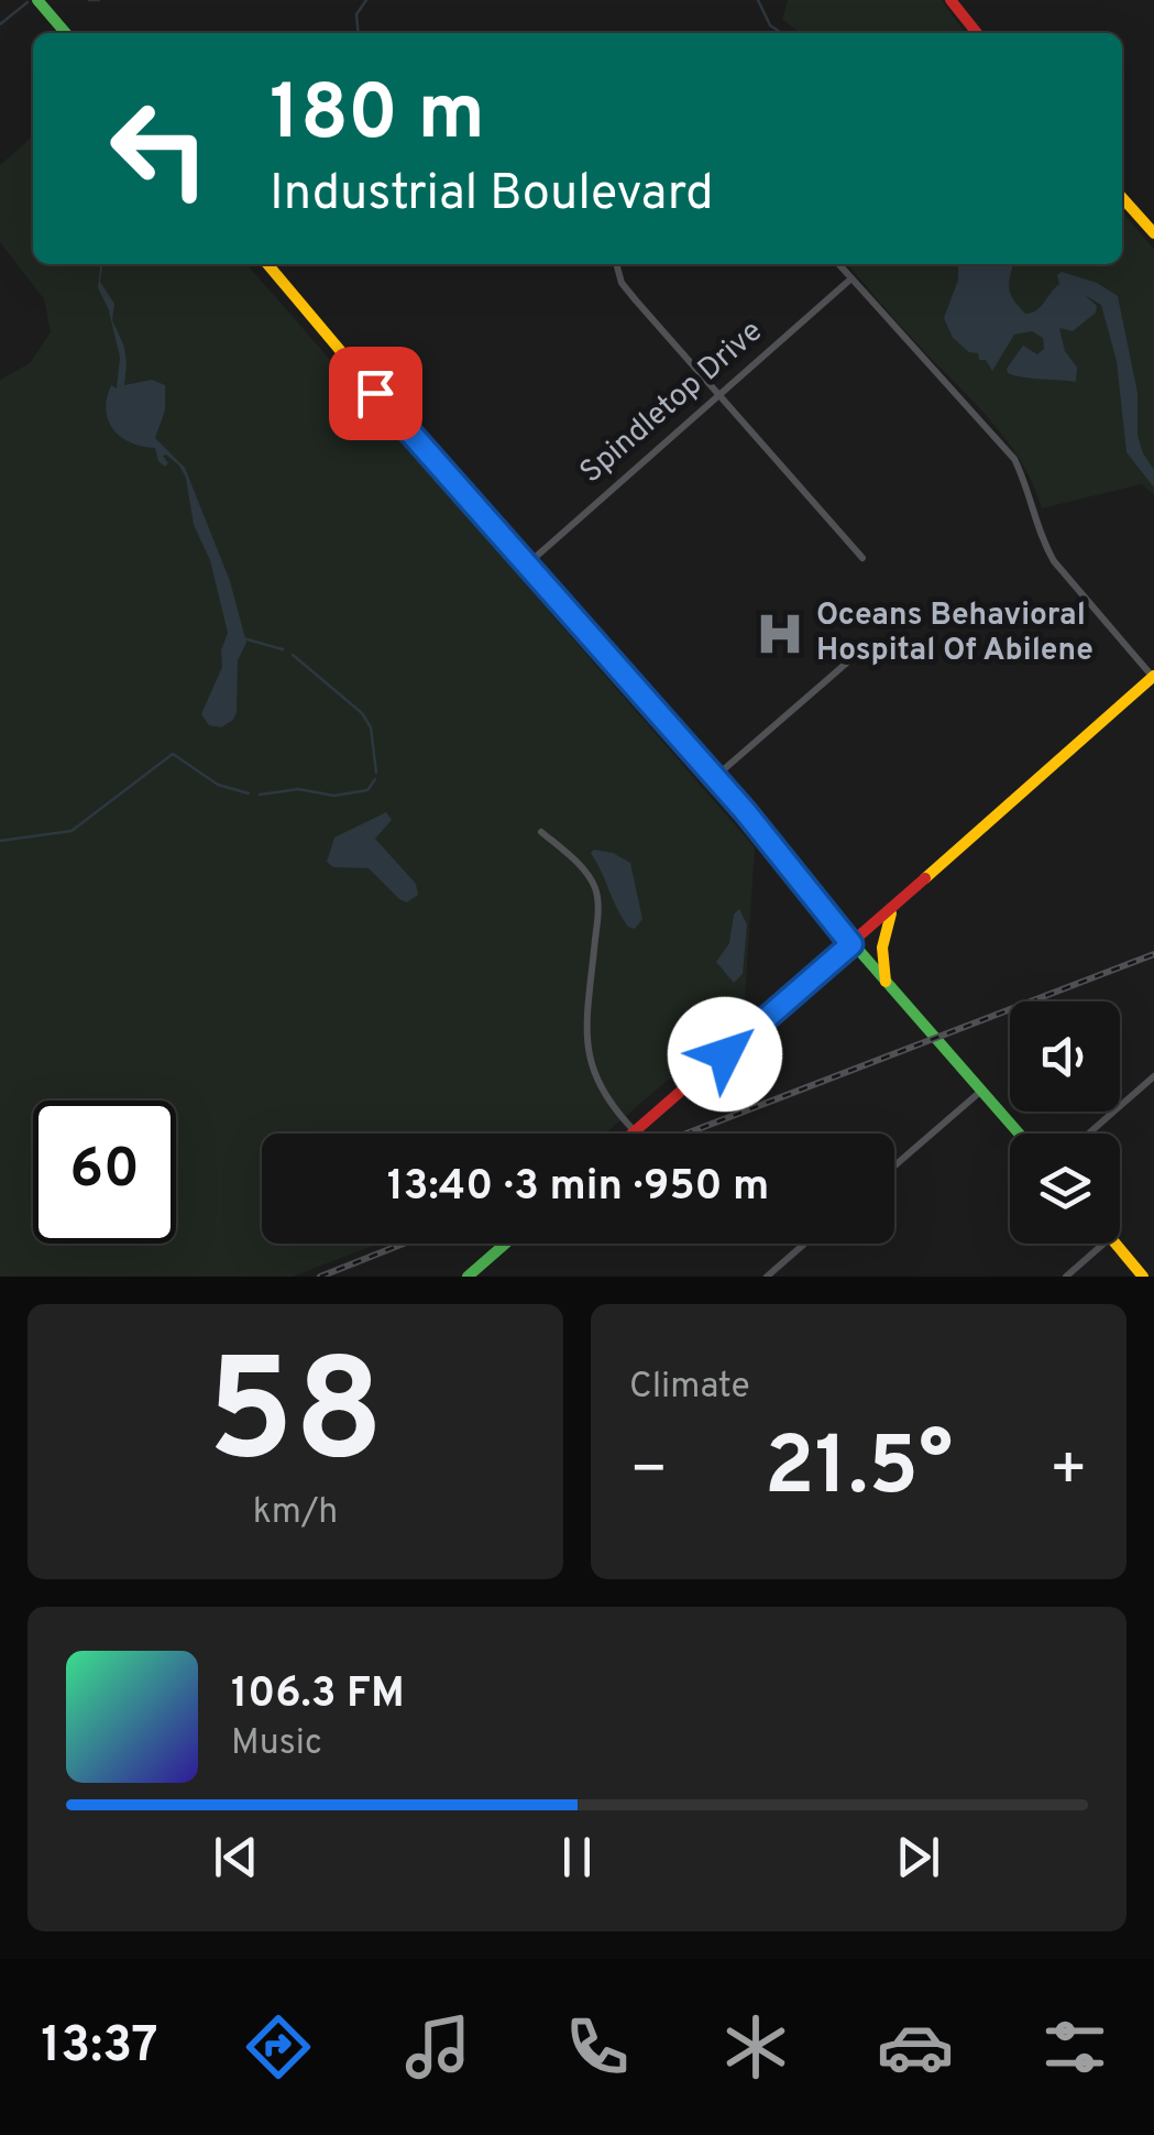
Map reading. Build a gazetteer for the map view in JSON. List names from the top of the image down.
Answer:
{
  "streets": {
    "street": ["Spindletop Drive"]
  },
  "places": {
    "hospital": ["Oceans Behavioral Hospital Of Abilene"]
  },
  "page": {
    "turn": ["180 m", "Industrial Boulevard"],
    "limit": "60",
    "trip": "13:40 · 3 min · 950 m",
    "tile": [
      ["58", "km/h"],
      "Climate"
    ],
    "heat": ["−", "21.5°", "+"],
    "song": ["106.3 FM", "Music"],
    "tabs": "13:37"
  }
}
